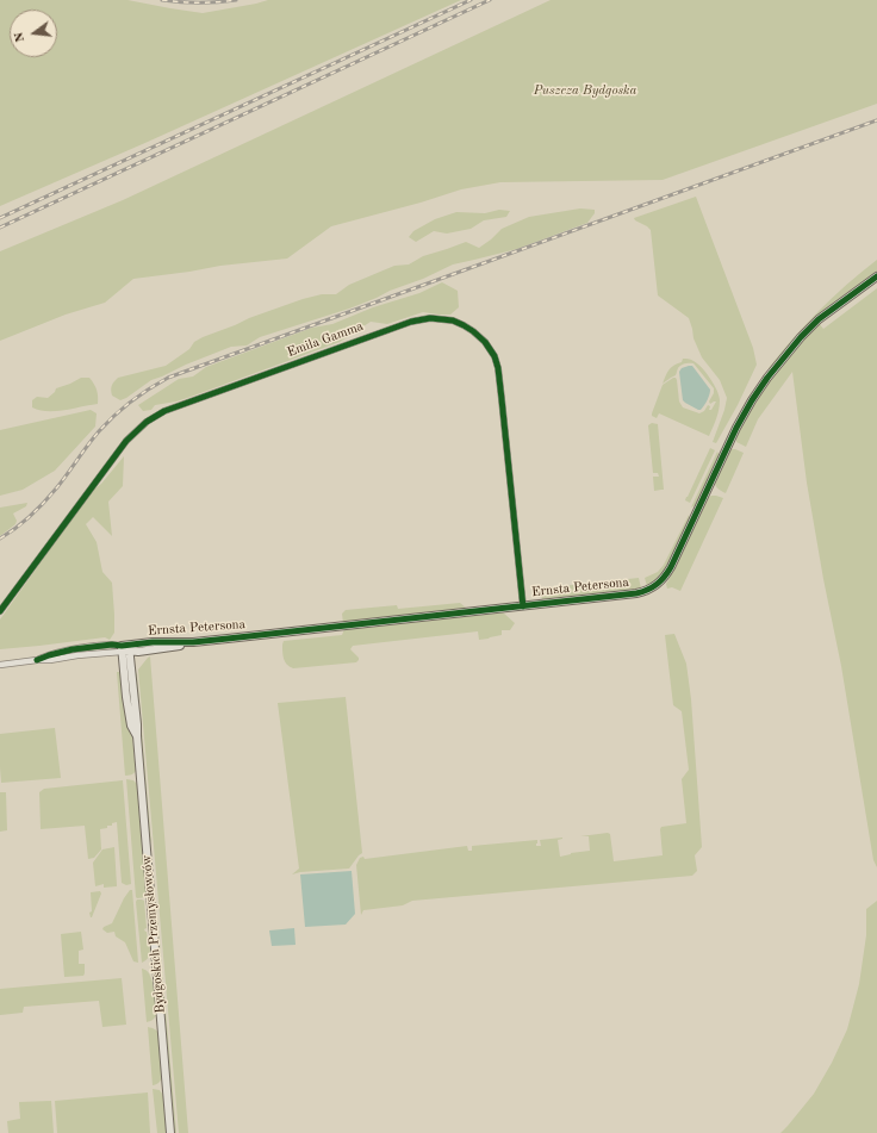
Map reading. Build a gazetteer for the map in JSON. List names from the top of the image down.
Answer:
{
  "streets": {
    "street": ["Emila Gamma", "Ernsta Petersona", "Bydgoskich Przemysłowców"]
  },
  "crossings": [
    ["Emila Gamma", "Ernsta Petersona"],
    ["Ernsta Petersona", "Bydgoskich Przemysłowców"]
  ],
  "parks": ["Puszcza Bydgoska"],
  "north": "left"
}
